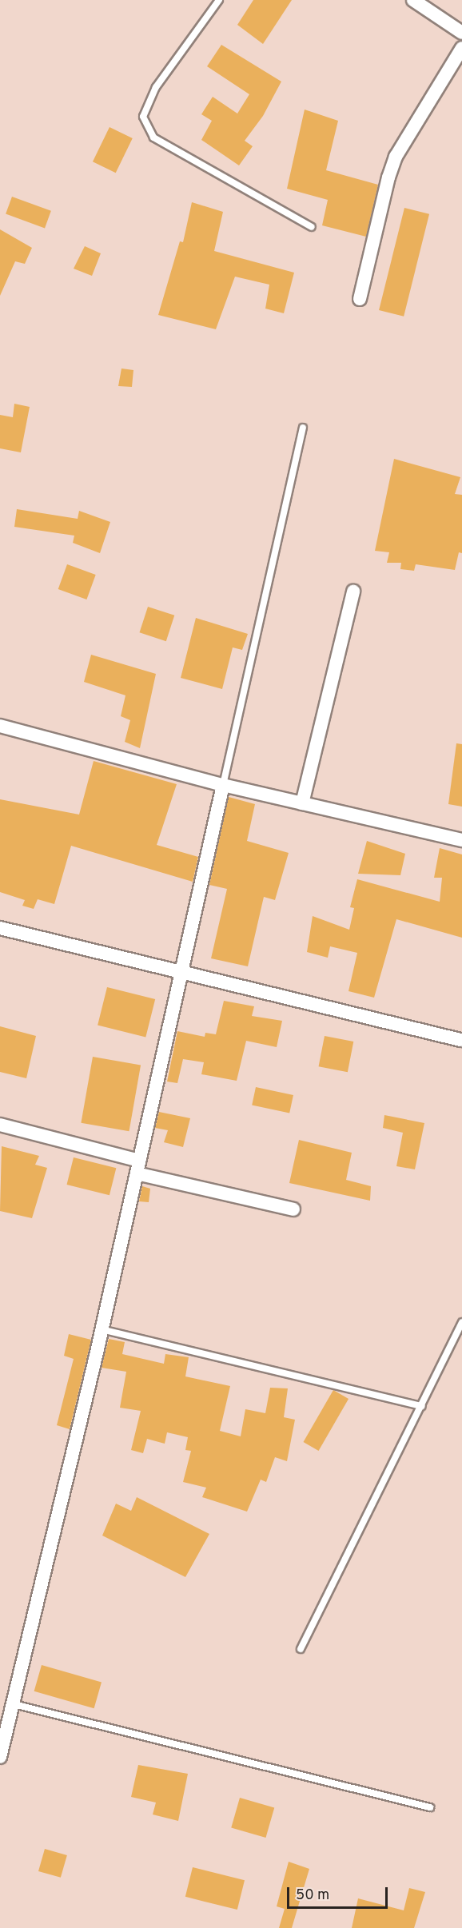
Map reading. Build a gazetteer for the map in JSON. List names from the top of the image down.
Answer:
{
  "scale_bar": "50 m"
}
